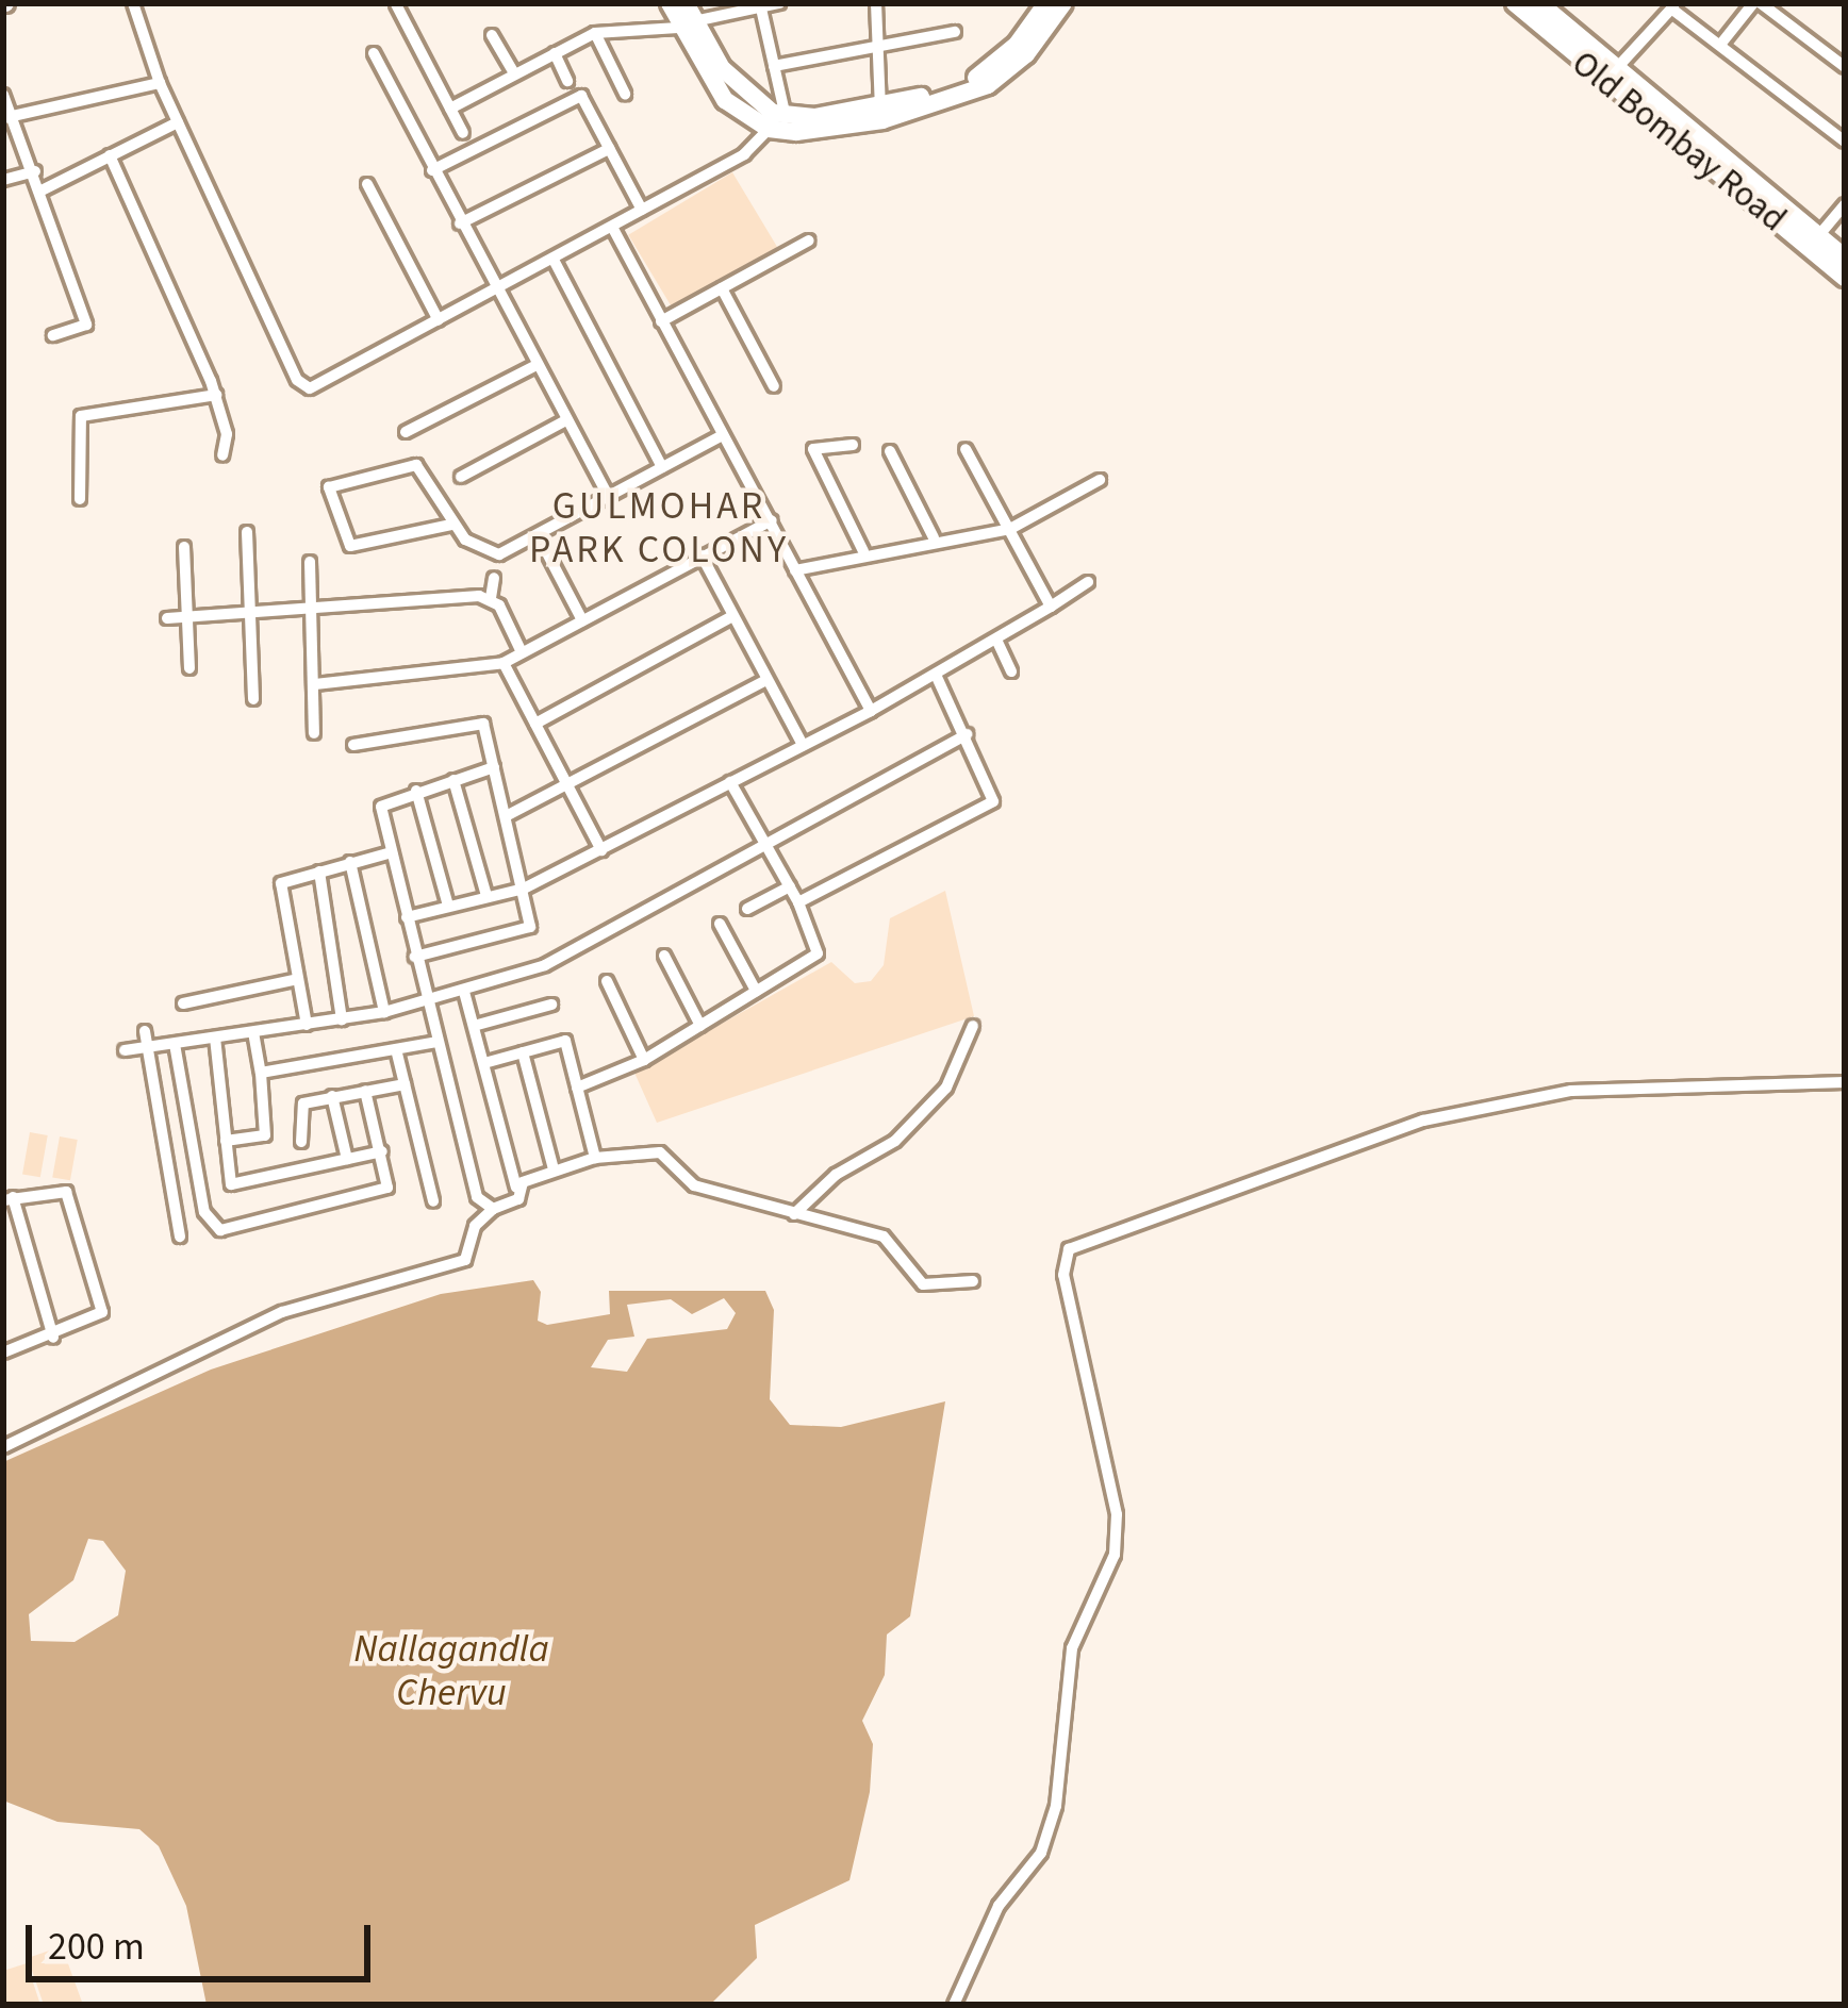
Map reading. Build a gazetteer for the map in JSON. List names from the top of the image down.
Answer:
{
  "streets": {
    "main road": ["Old Bombay Road"]
  },
  "districts": ["GULMOHAR PARK COLONY"],
  "water": ["Nallagandla Chervu"],
  "scale_bar": "200 m"
}
